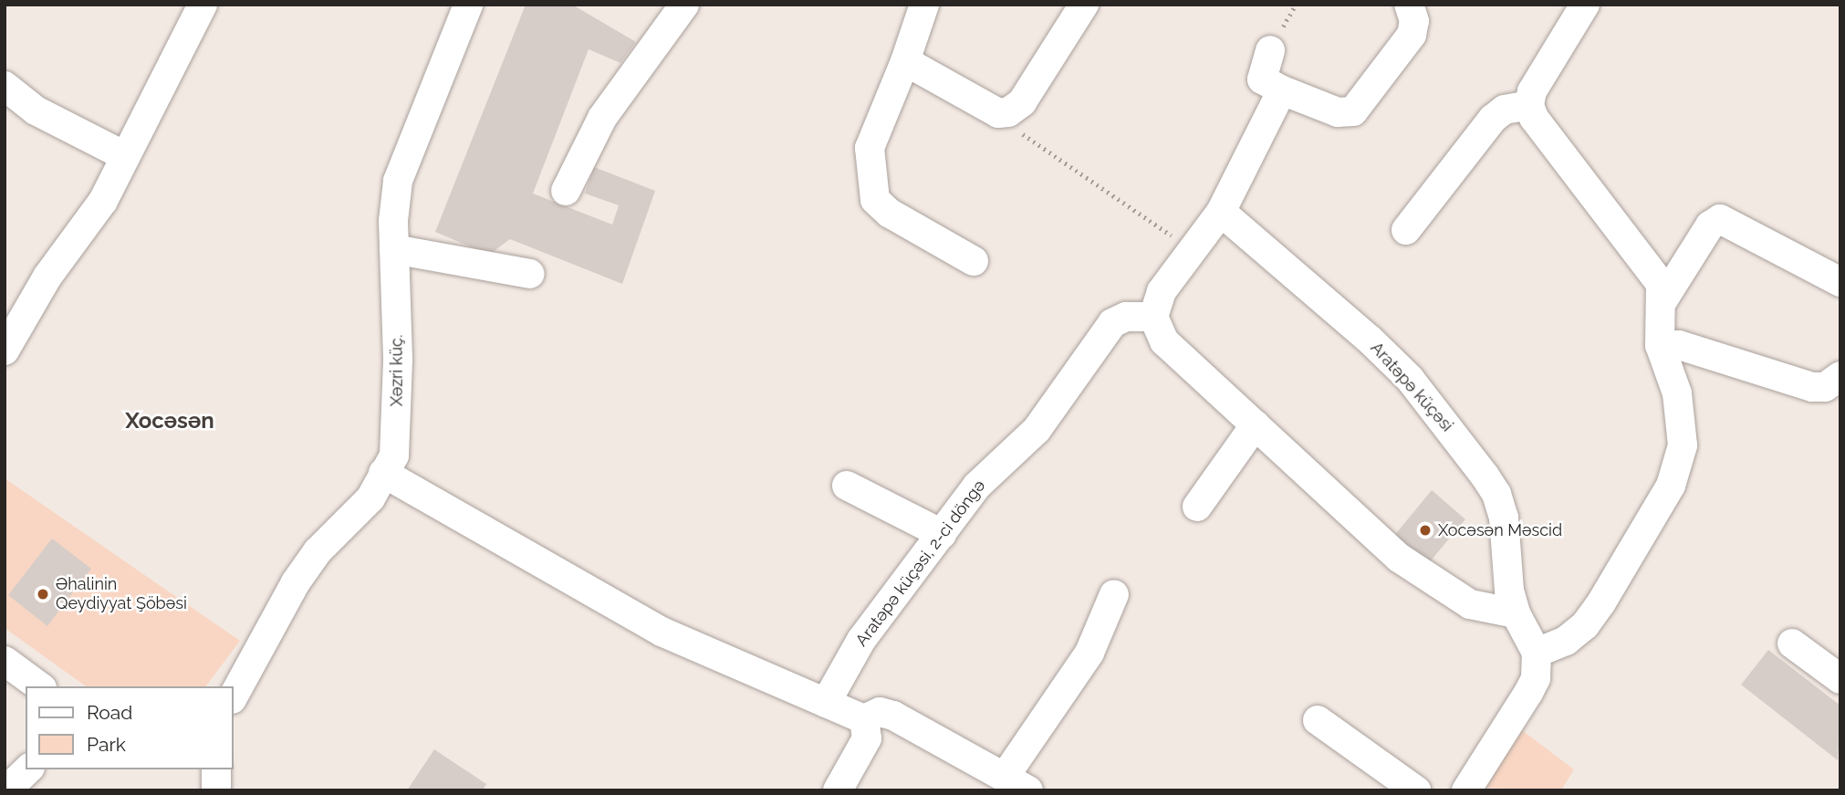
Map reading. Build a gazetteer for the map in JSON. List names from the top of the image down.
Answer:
{
  "streets": {
    "street": ["Xəzri küç.", "Aratəpə küçəsi", "Aratəpə küçəsi, 2-ci döngə"]
  },
  "districts": ["Xocəsən"],
  "places": ["Xocəsən Məscid", "Əhalinin Qeydiyyat Şöbəsi"],
  "legend": ["Road", "Park"]
}
